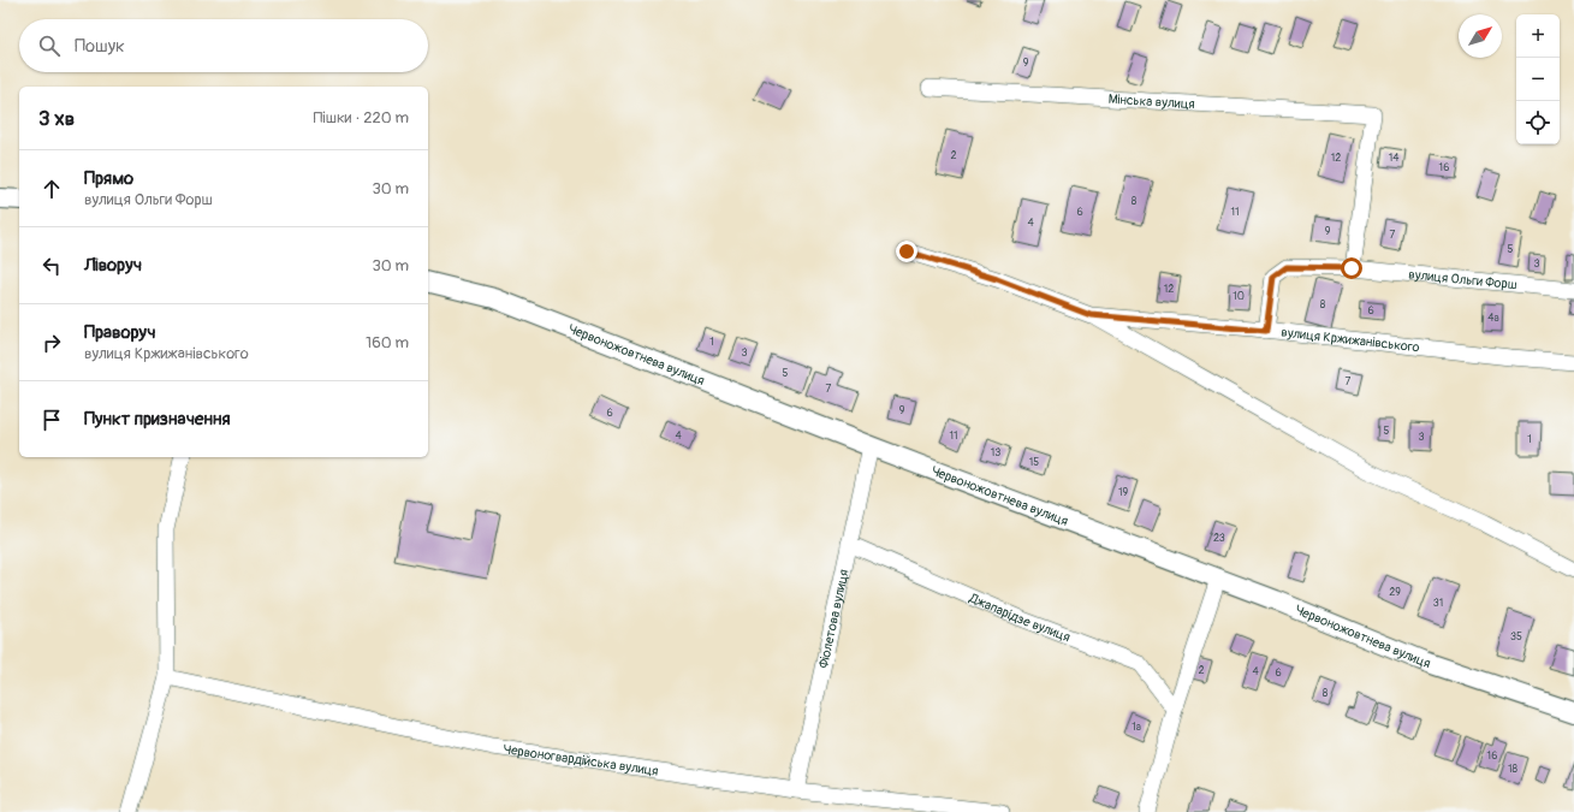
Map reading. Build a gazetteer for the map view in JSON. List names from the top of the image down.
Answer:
{
  "streets": {
    "street": [
      "Мінська вулиця",
      "вулиця Ольги Форш",
      "вулиця Кржижанівського",
      "Червоножовтнева вулиця",
      "Джапарідзе вулиця",
      "Фіолетова вулиця",
      "Червоногвардійська вулиця"
    ]
  },
  "crossings": [
    ["Мінська вулиця", "вулиця Ольги Форш"],
    ["вулиця Ольги Форш", "вулиця Кржижанівського"],
    ["Червоножовтнева вулиця", "Фіолетова вулиця"],
    ["Джапарідзе вулиця", "Фіолетова вулиця"],
    ["Фіолетова вулиця", "Червоногвардійська вулиця"]
  ],
  "house_numbers": [
    "9",
    "2",
    "12",
    "14",
    "16",
    "8",
    "6",
    "11",
    "4",
    "9",
    "7",
    "5",
    "3",
    "12",
    "10",
    "8",
    "6",
    "4а",
    "1",
    "3",
    "5",
    "7",
    "7",
    "9",
    "6",
    "5",
    "4",
    "11",
    "3",
    "1",
    "13",
    "15",
    "19",
    "23",
    "29",
    "31",
    "35",
    "2",
    "4",
    "6",
    "8",
    "1а",
    "16",
    "18"
  ],
  "north": "top right",
  "page": {
    "map_buttons": ["+", "−"],
    "search": "Пошук",
    "heading": ["3 хв", "Пішки · 220 m"],
    "list": [
      ["Прямо", "вулиця Ольги Форш", "30 m"],
      ["Ліворуч", "30 m"],
      ["Праворуч", "вулиця Кржижанівського", "160 m"],
      "Пункт призначення"
    ]
  }
}
